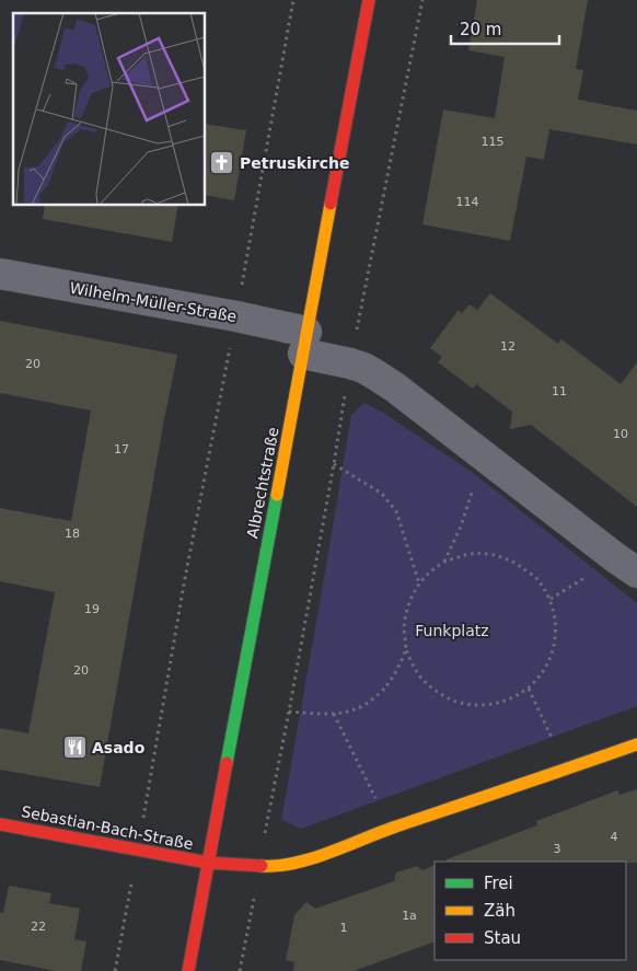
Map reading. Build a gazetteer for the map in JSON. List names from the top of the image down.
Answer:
{
  "streets": {
    "main road": ["Albrechtstraße", "Sebastian-Bach-Straße"],
    "street": ["Wilhelm-Müller-Straße"]
  },
  "crossings": [
    ["Wilhelm-Müller-Straße", "Albrechtstraße"],
    ["Albrechtstraße", "Sebastian-Bach-Straße"]
  ],
  "parks": ["Funkplatz"],
  "places": {
    "church": ["Petruskirche"],
    "restaurant": ["Asado"]
  },
  "house_numbers": [
    "115",
    "114",
    "12",
    "20",
    "11",
    "10",
    "17",
    "18",
    "19",
    "20",
    "4",
    "3",
    "1a",
    "22",
    "1"
  ],
  "legend": ["Frei", "Zäh", "Stau"],
  "scale_bar": "20 m"
}
